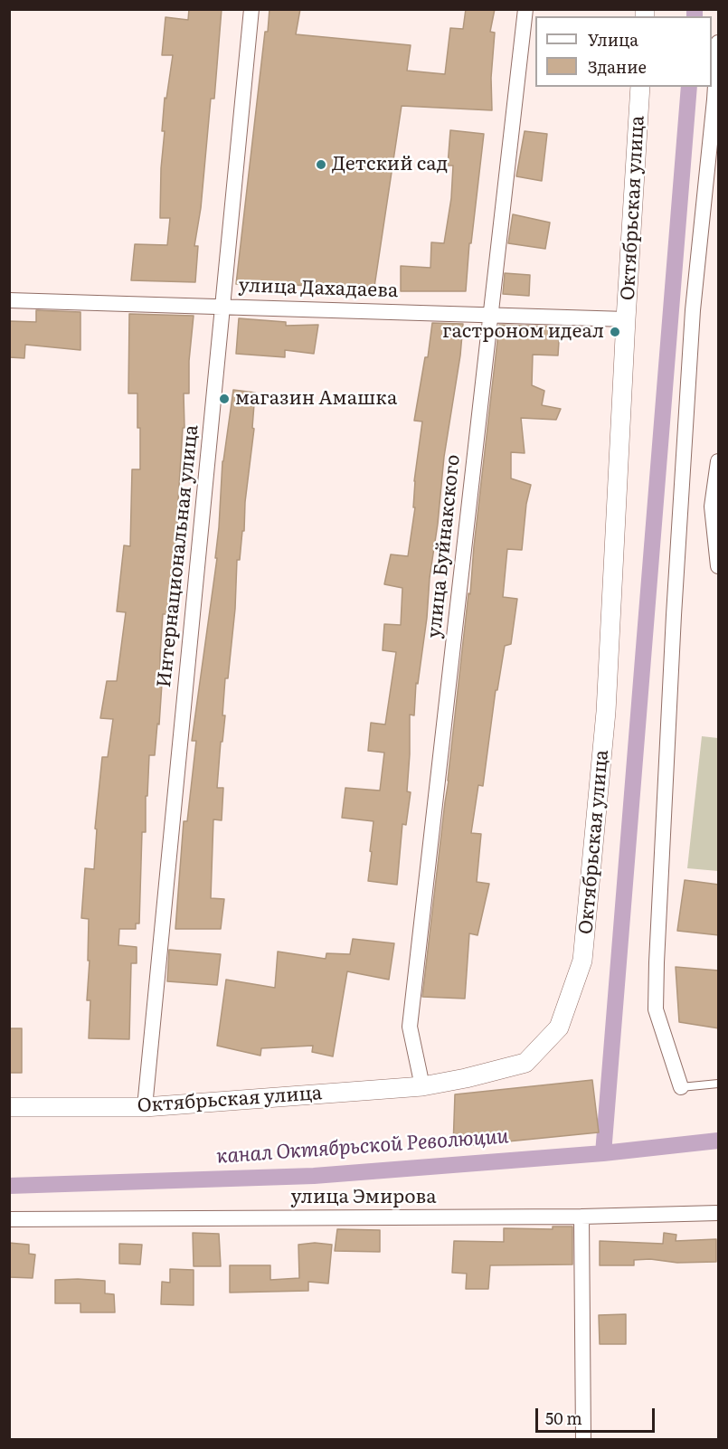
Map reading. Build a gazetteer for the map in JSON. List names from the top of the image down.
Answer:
{
  "streets": {
    "street": [
      "Октябрьская улица",
      "улица Дахадаева",
      "улица Буйнакского",
      "Интернациональная улица",
      "улица Эмирова"
    ]
  },
  "crossings": [
    ["Октябрьская улица", "улица Дахадаева"],
    ["Октябрьская улица", "улица Буйнакского"],
    ["Октябрьская улица", "Интернациональная улица"],
    ["улица Дахадаева", "улица Буйнакского"],
    ["улица Дахадаева", "Интернациональная улица"]
  ],
  "water": ["канал Октябрьской Революции"],
  "places": ["Детский сад", "гастроном идеал", "магазин Амашка"],
  "legend": ["Улица", "Здание"],
  "scale_bar": "50 m"
}
